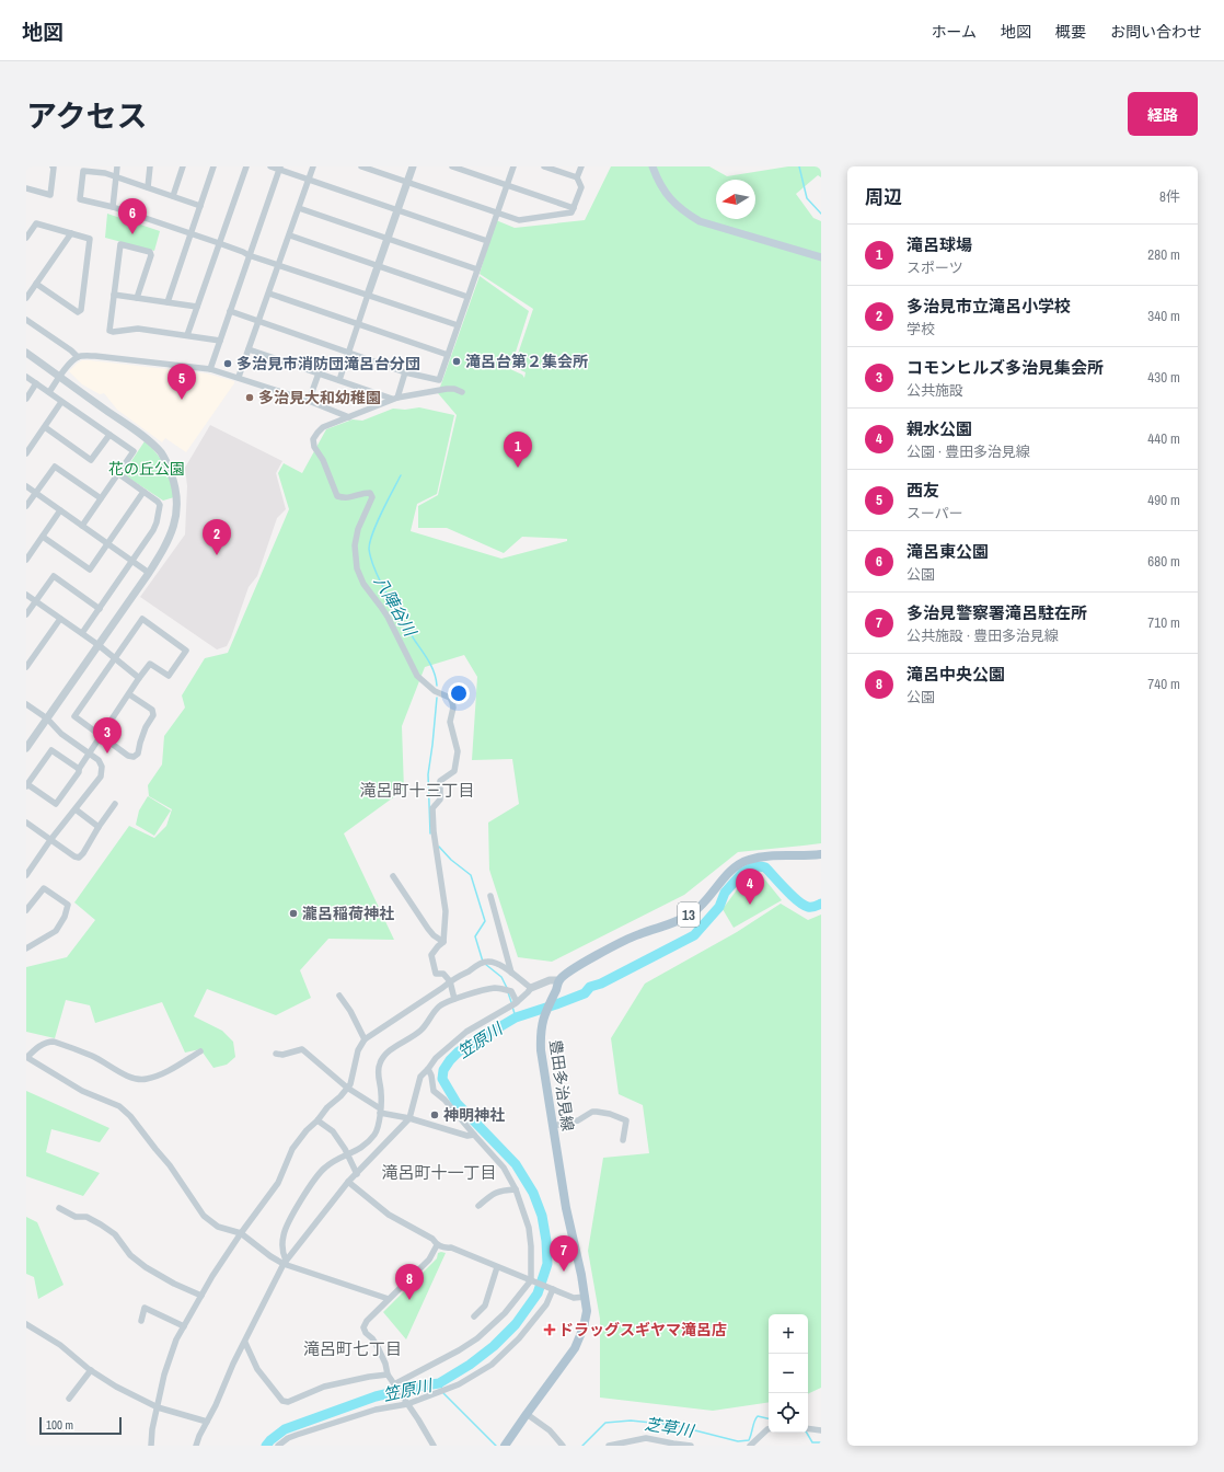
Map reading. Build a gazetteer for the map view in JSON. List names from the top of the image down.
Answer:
{
  "streets": {
    "main road": ["13", "豊田多治見線"]
  },
  "districts": ["滝呂町十三丁目", "滝呂町十一丁目", "滝呂町七丁目"],
  "water": ["八陣谷川", "笠原川", "芝草川"],
  "parks": ["花の丘公園"],
  "places": {
    "other": [
      "滝呂台第２集会所",
      "多治見市消防団滝呂台分団",
      "多治見大和幼稚園",
      "瀧呂稲荷神社",
      "神明神社"
    ],
    "health": ["ドラッグスギヤマ滝呂店"]
  },
  "scale_bar": "100 m",
  "north": "left",
  "page": {
    "header": "地図",
    "nav": [
      "ホーム",
      "地図",
      "概要",
      "お問い合わせ"
    ],
    "title": "アクセス",
    "buttons": "経路",
    "heading": ["周辺", "8件"],
    "pins": [
      "6",
      "5",
      "1",
      "2",
      "3",
      "4",
      "7",
      "8"
    ],
    "list": [
      {
        "mark": "1",
        "name": "滝呂球場",
        "note": "スポーツ",
        "value": "280 m"
      },
      {
        "mark": "2",
        "name": "多治見市立滝呂小学校",
        "note": "学校",
        "value": "340 m"
      },
      {
        "mark": "3",
        "name": "コモンヒルズ多治見集会所",
        "note": "公共施設",
        "value": "430 m"
      },
      {
        "mark": "4",
        "name": "親水公園",
        "note": "公園 · 豊田多治見線",
        "value": "440 m"
      },
      {
        "mark": "5",
        "name": "西友",
        "note": "スーパー",
        "value": "490 m"
      },
      {
        "mark": "6",
        "name": "滝呂東公園",
        "note": "公園",
        "value": "680 m"
      },
      {
        "mark": "7",
        "name": "多治見警察署滝呂駐在所",
        "note": "公共施設 · 豊田多治見線",
        "value": "710 m"
      },
      {
        "mark": "8",
        "name": "滝呂中央公園",
        "note": "公園",
        "value": "740 m"
      }
    ],
    "map_buttons": ["+", "−"],
    "scale": "100 m"
  }
}
